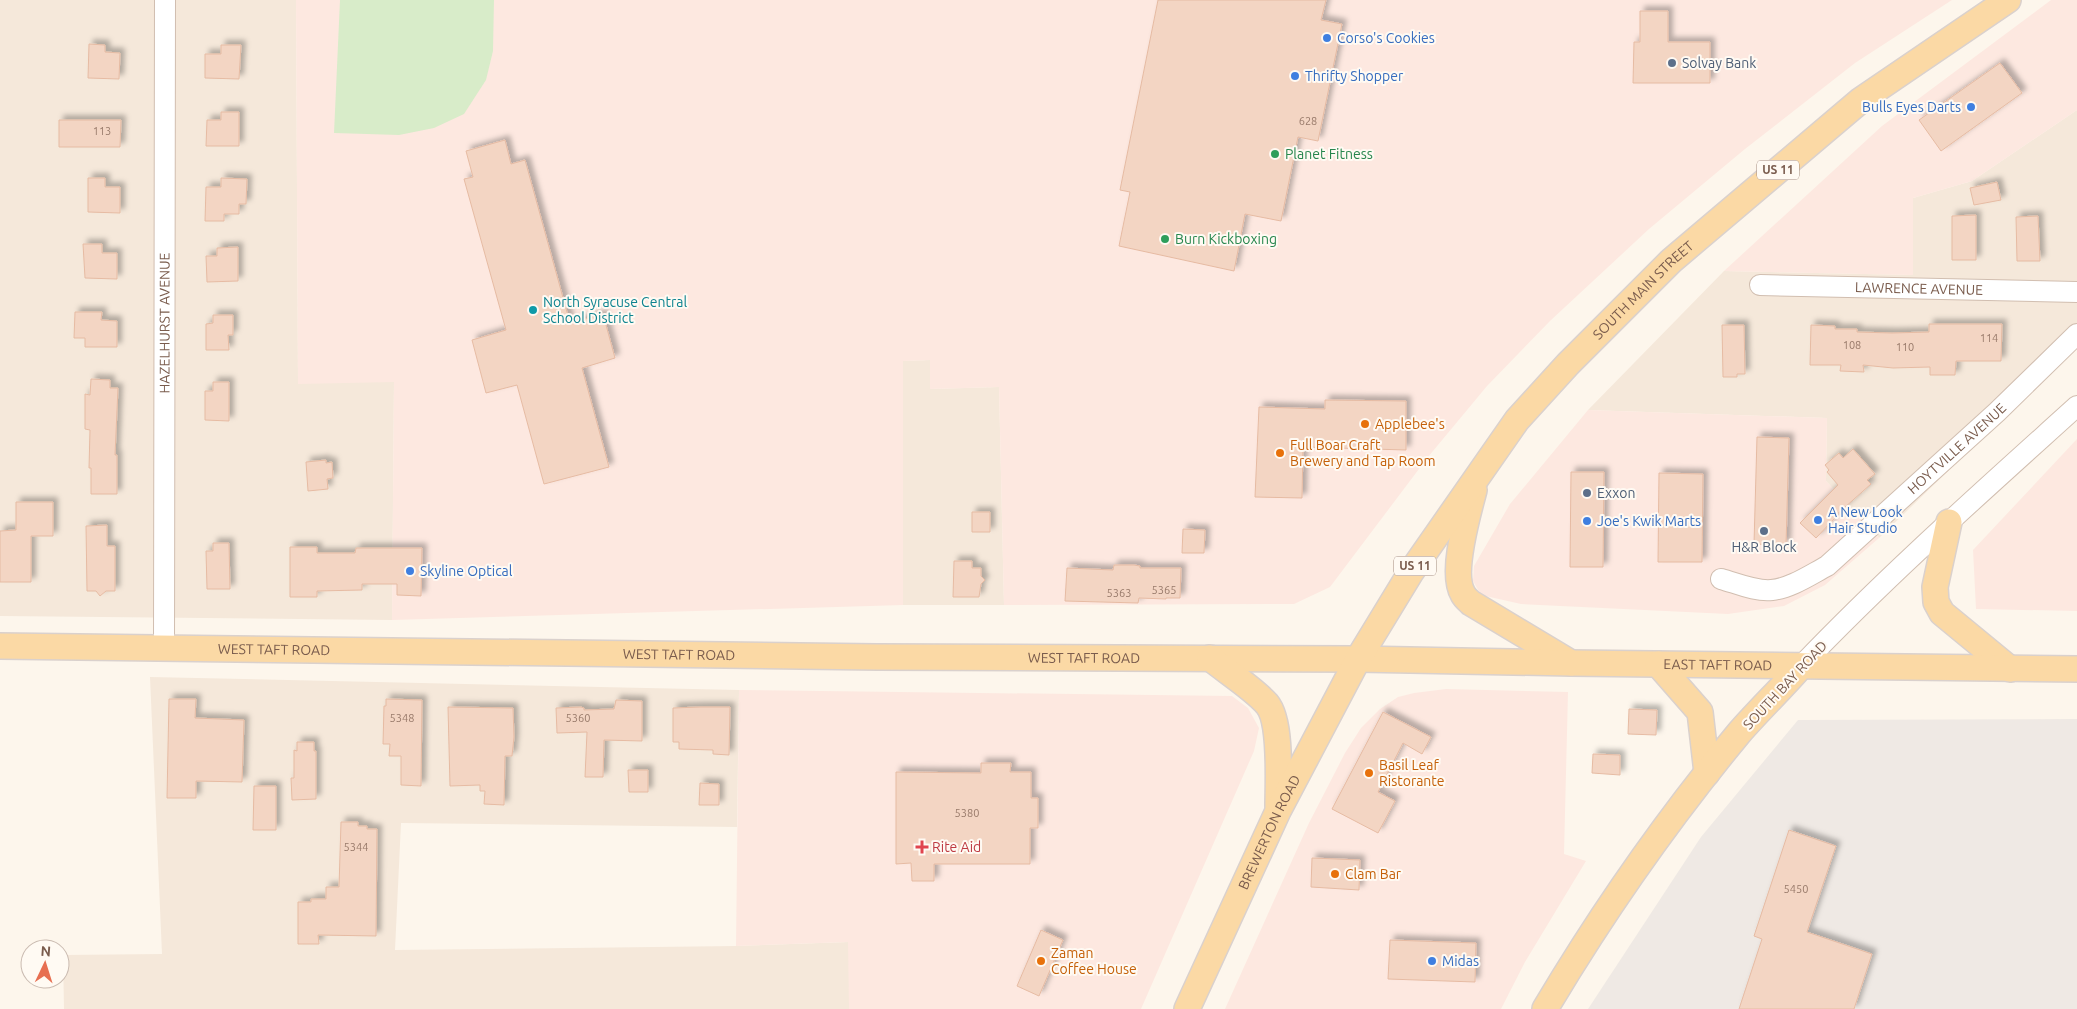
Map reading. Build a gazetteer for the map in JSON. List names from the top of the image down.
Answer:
{
  "streets": {
    "main road": [
      "US 11",
      "SOUTH MAIN STREET",
      "WEST TAFT ROAD",
      "EAST TAFT ROAD",
      "SOUTH BAY ROAD",
      "BREWERTON ROAD"
    ],
    "street": ["LAWRENCE AVENUE", "HAZELHURST AVENUE", "HOYTVILLE AVENUE"]
  },
  "crossings": [
    ["SOUTH MAIN STREET", "WEST TAFT ROAD"],
    ["SOUTH MAIN STREET", "EAST TAFT ROAD"],
    ["SOUTH MAIN STREET", "BREWERTON ROAD"],
    ["HAZELHURST AVENUE", "WEST TAFT ROAD"],
    ["WEST TAFT ROAD", "EAST TAFT ROAD"],
    ["WEST TAFT ROAD", "BREWERTON ROAD"],
    ["EAST TAFT ROAD", "SOUTH BAY ROAD"],
    ["EAST TAFT ROAD", "BREWERTON ROAD"]
  ],
  "places": {
    "other": [
      "Corso's Cookies",
      "Solvay Bank",
      "Thrifty Shopper",
      "Bulls Eyes Darts",
      "Planet Fitness",
      "Burn Kickboxing",
      "North Syracuse Central School District",
      "Applebee's",
      "Full Boar Craft Brewery and Tap Room",
      "Exxon",
      "A New Look Hair Studio",
      "Joe's Kwik Marts",
      "H&R Block",
      "Skyline Optical",
      "Basil Leaf Ristorante",
      "Clam Bar",
      "Zaman Coffee House",
      "Midas"
    ],
    "health": ["Rite Aid"]
  },
  "house_numbers": [
    "628",
    "113",
    "114",
    "108",
    "110",
    "5365",
    "5363",
    "5348",
    "5360",
    "5380",
    "5344",
    "5450"
  ],
  "north": "top"
}
